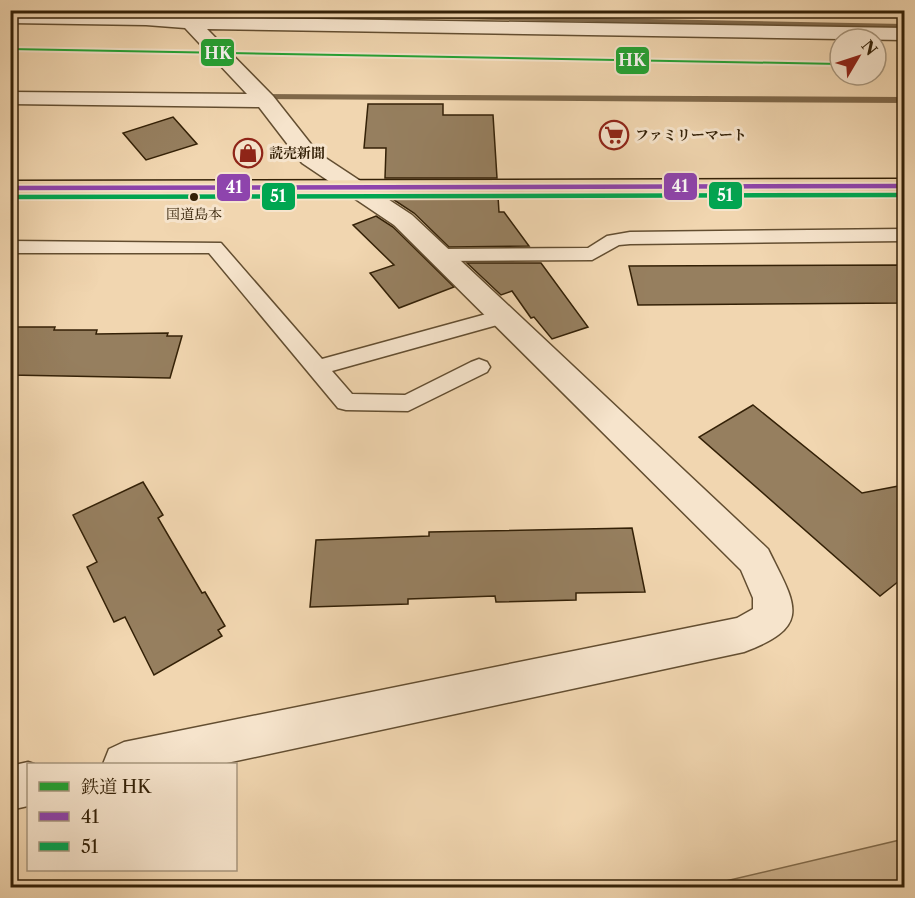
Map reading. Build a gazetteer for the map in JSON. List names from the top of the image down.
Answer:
{
  "places": {
    "supermarket": ["ファミリーマート"],
    "shop": ["読売新聞"],
    "other": ["国道島本"]
  },
  "lines": ["rail line HK", "transit line 41", "transit line 51"],
  "legend": ["鉄道 HK", "41", "51"],
  "north": "top right"
}
